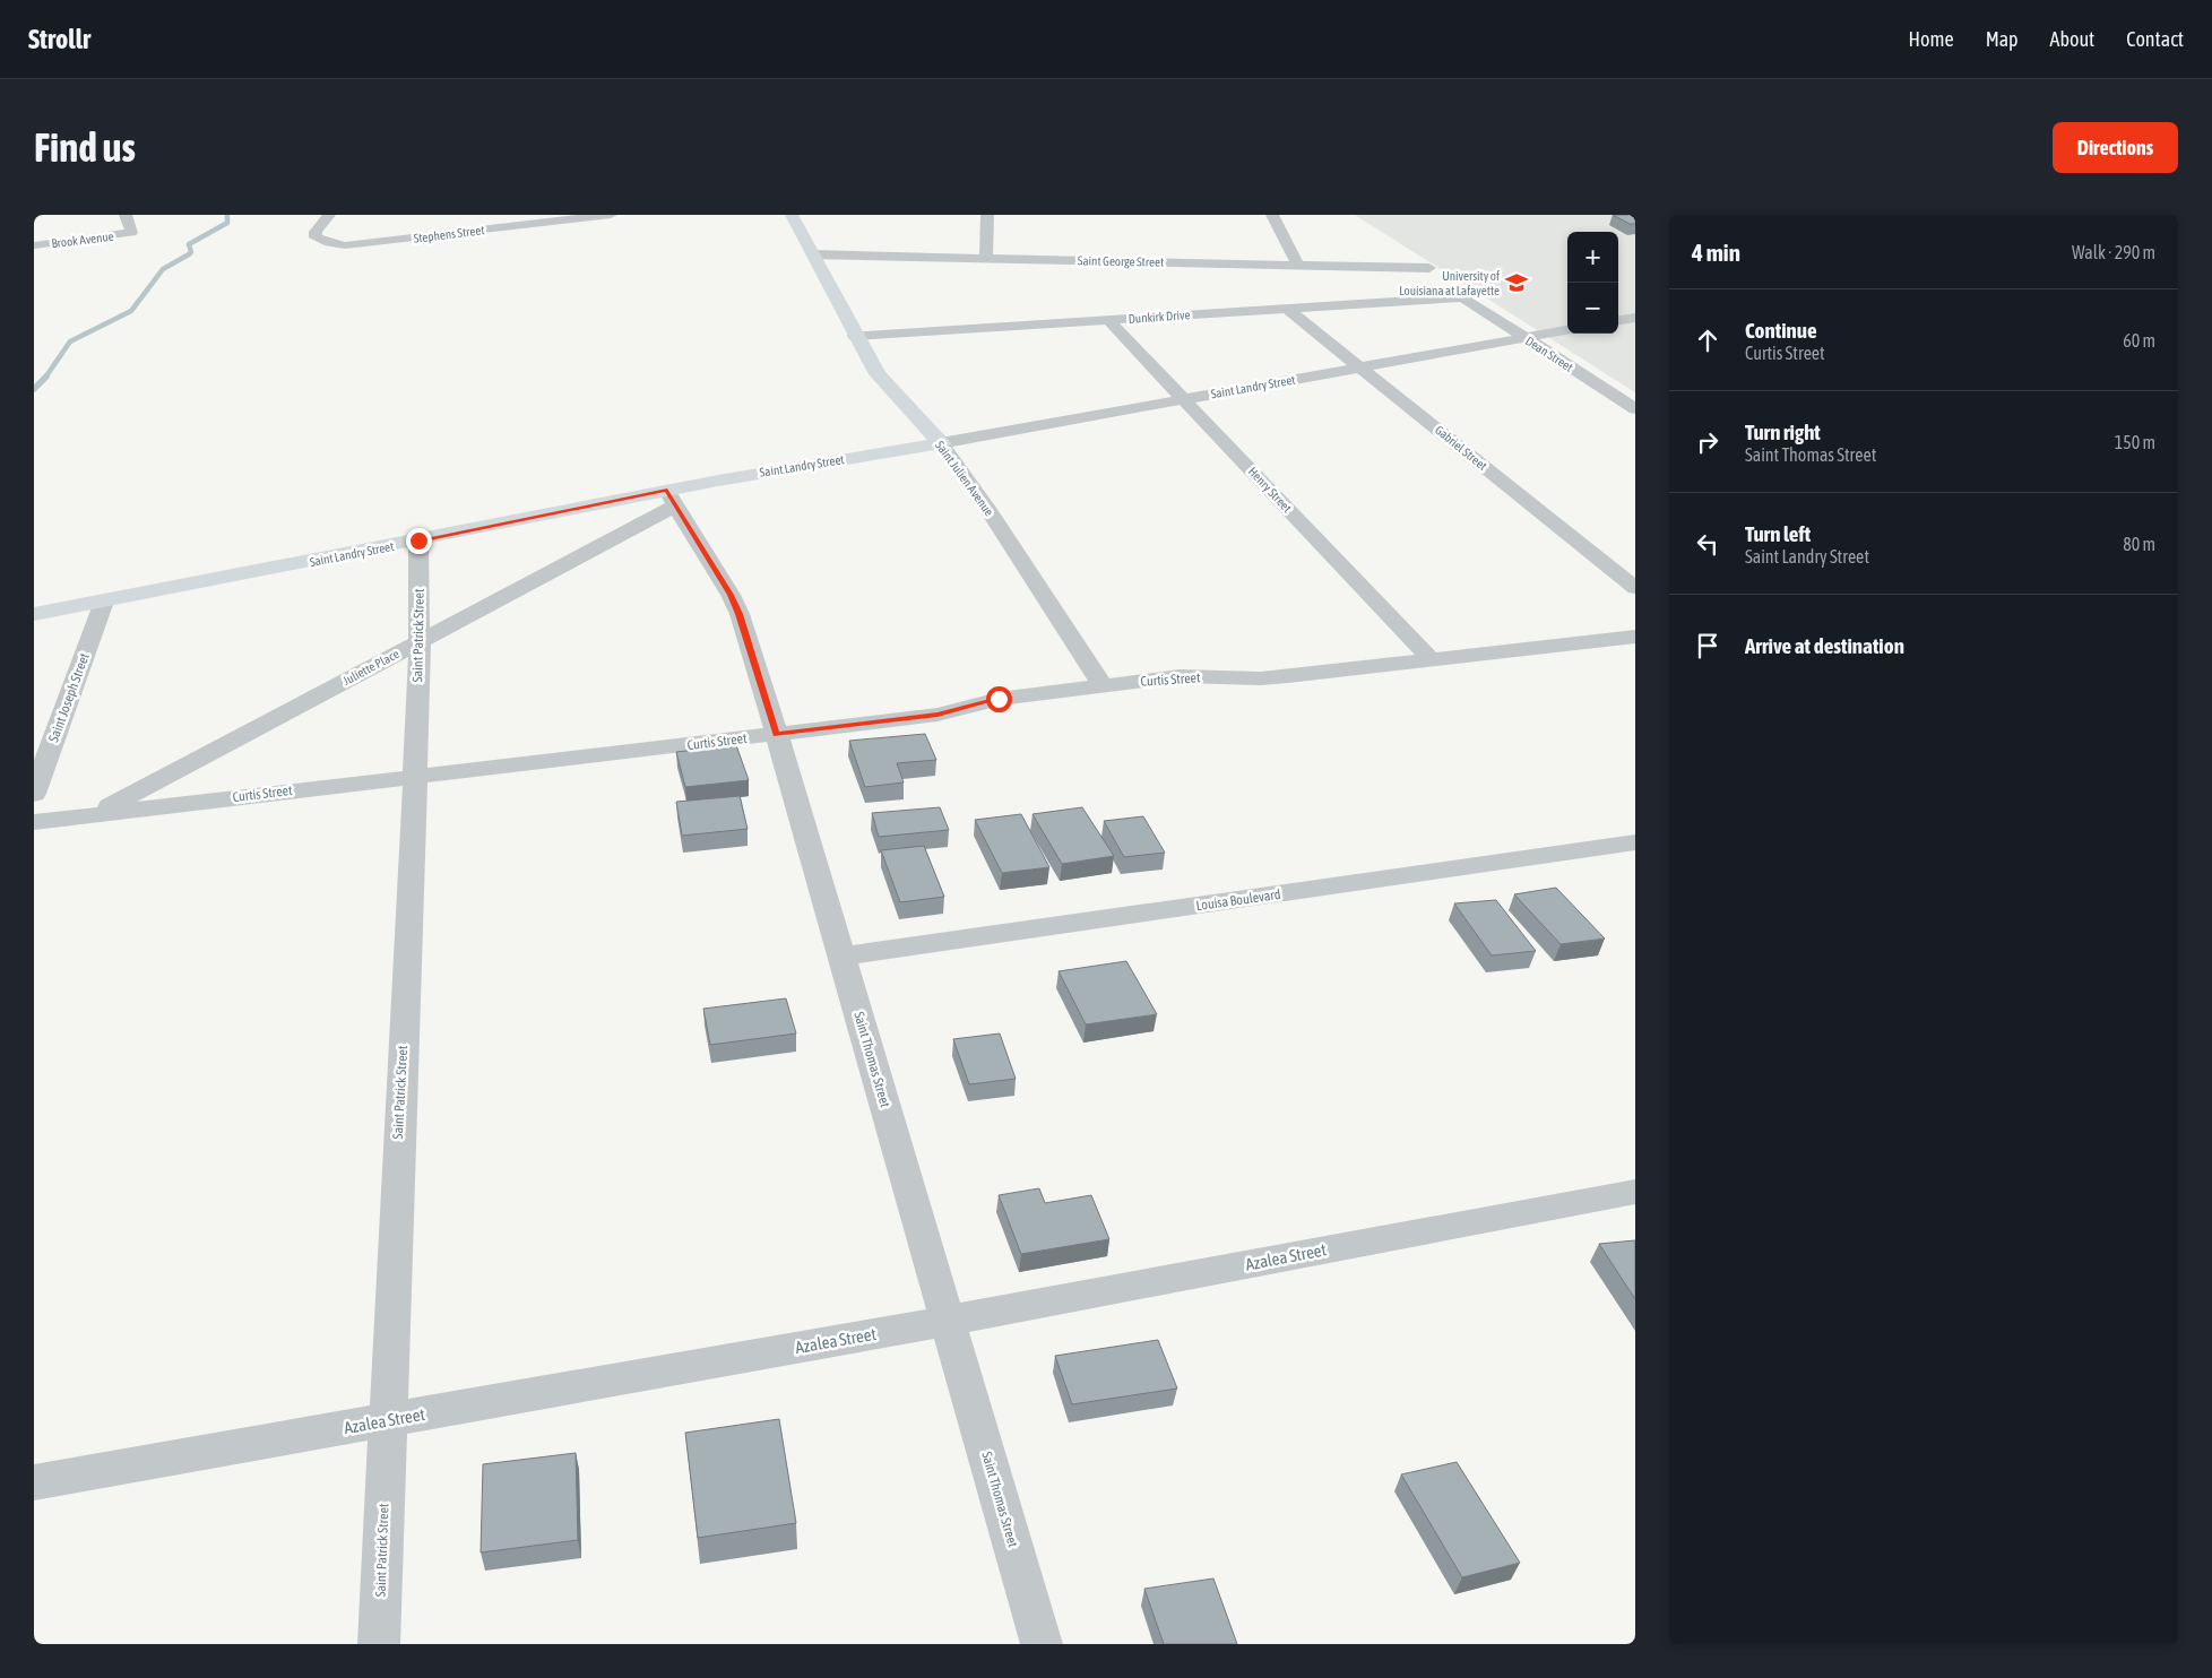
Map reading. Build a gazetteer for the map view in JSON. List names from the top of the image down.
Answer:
{
  "streets": {
    "street": [
      "Stephens Street",
      "Brook Avenue",
      "Saint George Street",
      "Dunkirk Drive",
      "Dean Street",
      "Saint Landry Street",
      "Gabriel Street",
      "Saint Julien Avenue",
      "Henry Street",
      "Saint Patrick Street",
      "Juliette Place",
      "Curtis Street",
      "Saint Joseph Street",
      "Louisa Boulevard",
      "Saint Thomas Street",
      "Azalea Street"
    ]
  },
  "crossings": [
    ["Saint George Street", "Saint Julien Avenue"],
    ["Dunkirk Drive", "Dean Street"],
    ["Dunkirk Drive", "Gabriel Street"],
    ["Dunkirk Drive", "Saint Julien Avenue"],
    ["Dunkirk Drive", "Henry Street"],
    ["Dean Street", "Saint Landry Street"],
    ["Saint Landry Street", "Gabriel Street"],
    ["Saint Landry Street", "Saint Julien Avenue"],
    ["Saint Landry Street", "Henry Street"],
    ["Saint Landry Street", "Saint Patrick Street"],
    ["Saint Landry Street", "Juliette Place"],
    ["Saint Landry Street", "Saint Joseph Street"],
    ["Saint Landry Street", "Saint Thomas Street"],
    ["Saint Julien Avenue", "Curtis Street"],
    ["Henry Street", "Curtis Street"],
    ["Saint Patrick Street", "Juliette Place"],
    ["Saint Patrick Street", "Curtis Street"],
    ["Saint Patrick Street", "Azalea Street"],
    ["Juliette Place", "Curtis Street"],
    ["Juliette Place", "Saint Thomas Street"],
    ["Curtis Street", "Saint Thomas Street"],
    ["Louisa Boulevard", "Saint Thomas Street"],
    ["Saint Thomas Street", "Azalea Street"]
  ],
  "places": {
    "school or university": ["University of Louisiana at Lafayette"]
  },
  "page": {
    "header": "Strollr",
    "nav": [
      "Home",
      "Map",
      "About",
      "Contact"
    ],
    "buttons": "Directions",
    "title": "Find us",
    "heading": ["4 min", "Walk · 290 m"],
    "map_buttons": ["+", "−"],
    "list": [
      ["Continue", "Curtis Street", "60 m"],
      ["Turn right", "Saint Thomas Street", "150 m"],
      ["Turn left", "Saint Landry Street", "80 m"],
      "Arrive at destination"
    ]
  }
}
